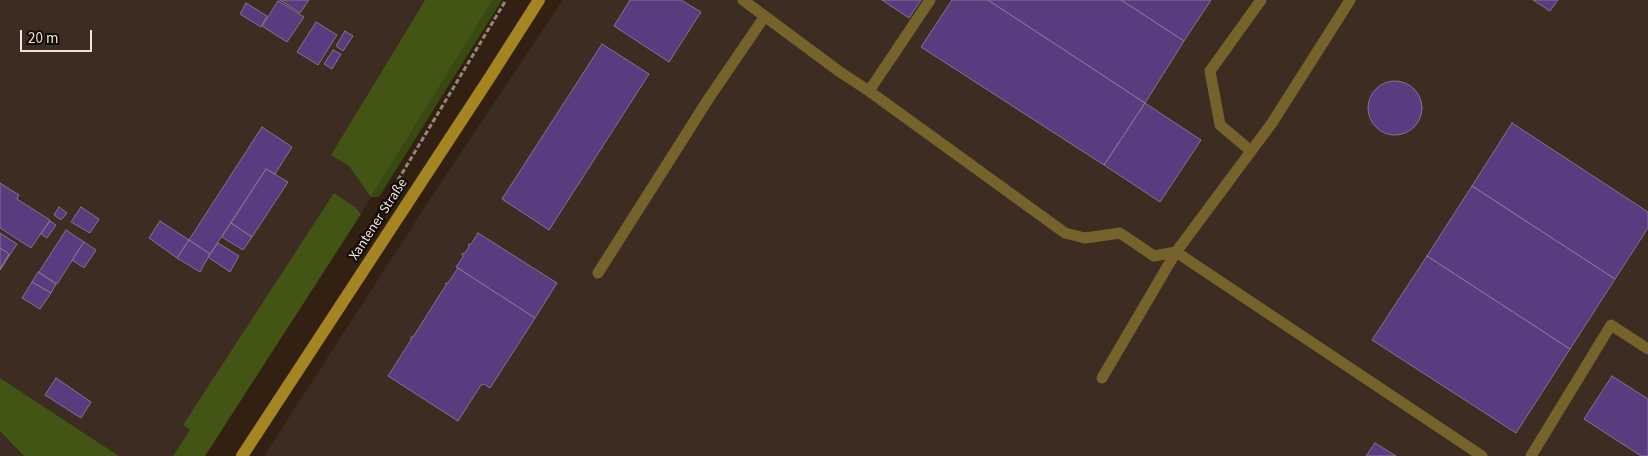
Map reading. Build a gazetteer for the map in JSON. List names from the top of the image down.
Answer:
{
  "streets": {
    "main road": ["Xantener Straße"]
  },
  "scale_bar": "20 m"
}
